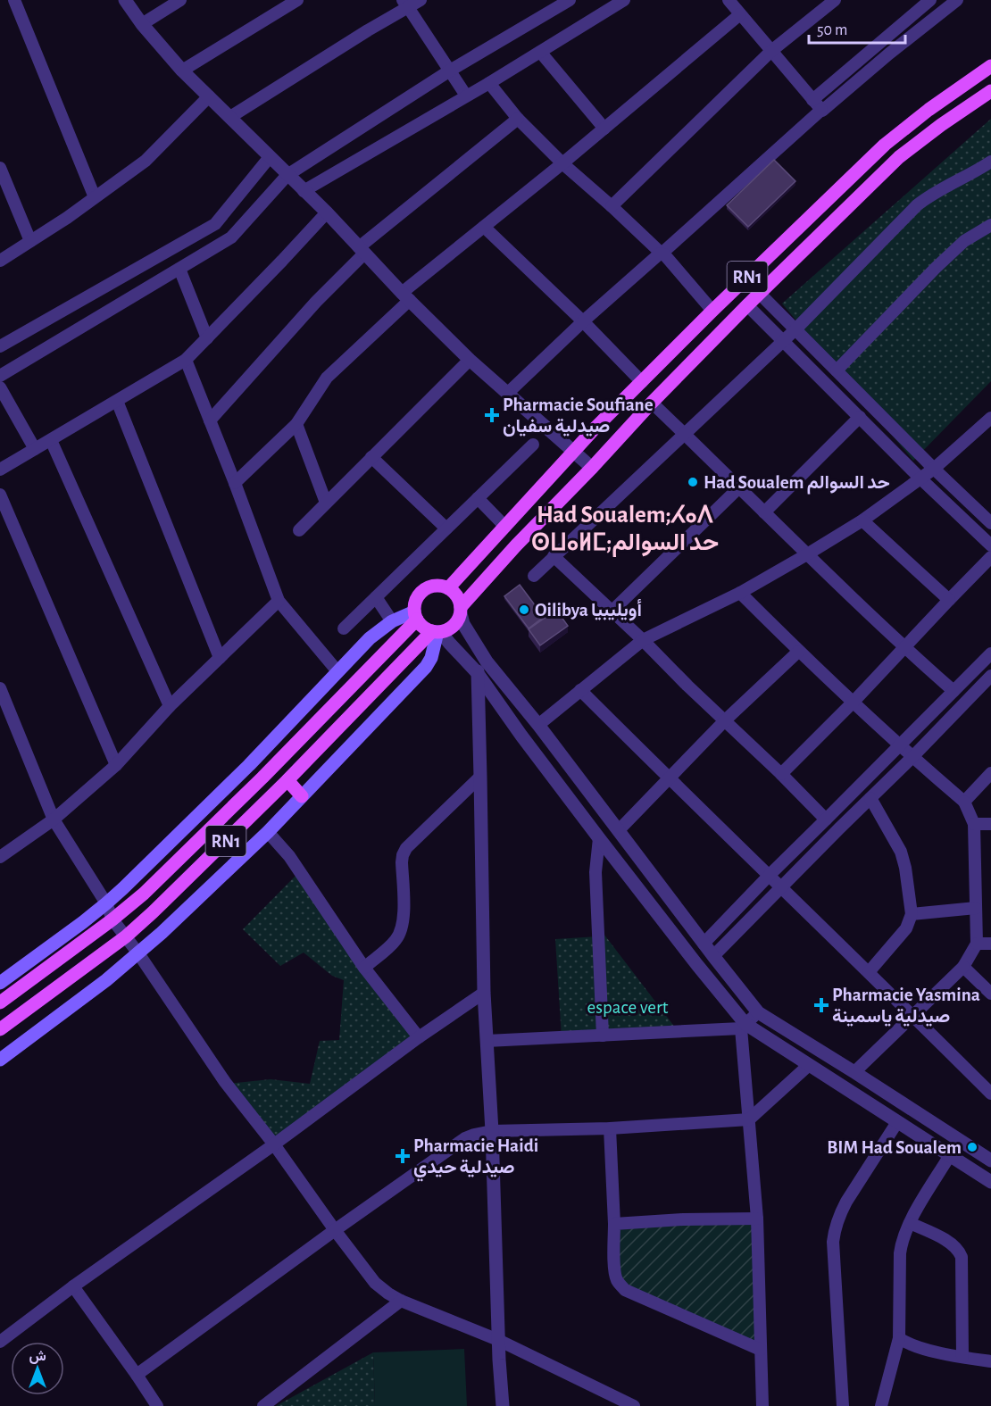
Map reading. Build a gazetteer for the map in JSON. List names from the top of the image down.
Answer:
{
  "streets": {
    "main road": ["RN1"]
  },
  "districts": ["Had Soualem;ⵃⴰⴷ ⵙⵡⴰⵍⵎ;حد السوالم"],
  "parks": ["espace vert"],
  "places": {
    "health": ["Pharmacie Soufiane صيدلية سفيان", "Pharmacie Yasmina صيدلية ياسمينة", "Pharmacie Haidi صيدلية حيدي"],
    "other": ["Had Soualem حد السوالم", "Oilibya أويليبيا", "BIM Had Soualem"]
  },
  "scale_bar": "50 m",
  "north": "top"
}
